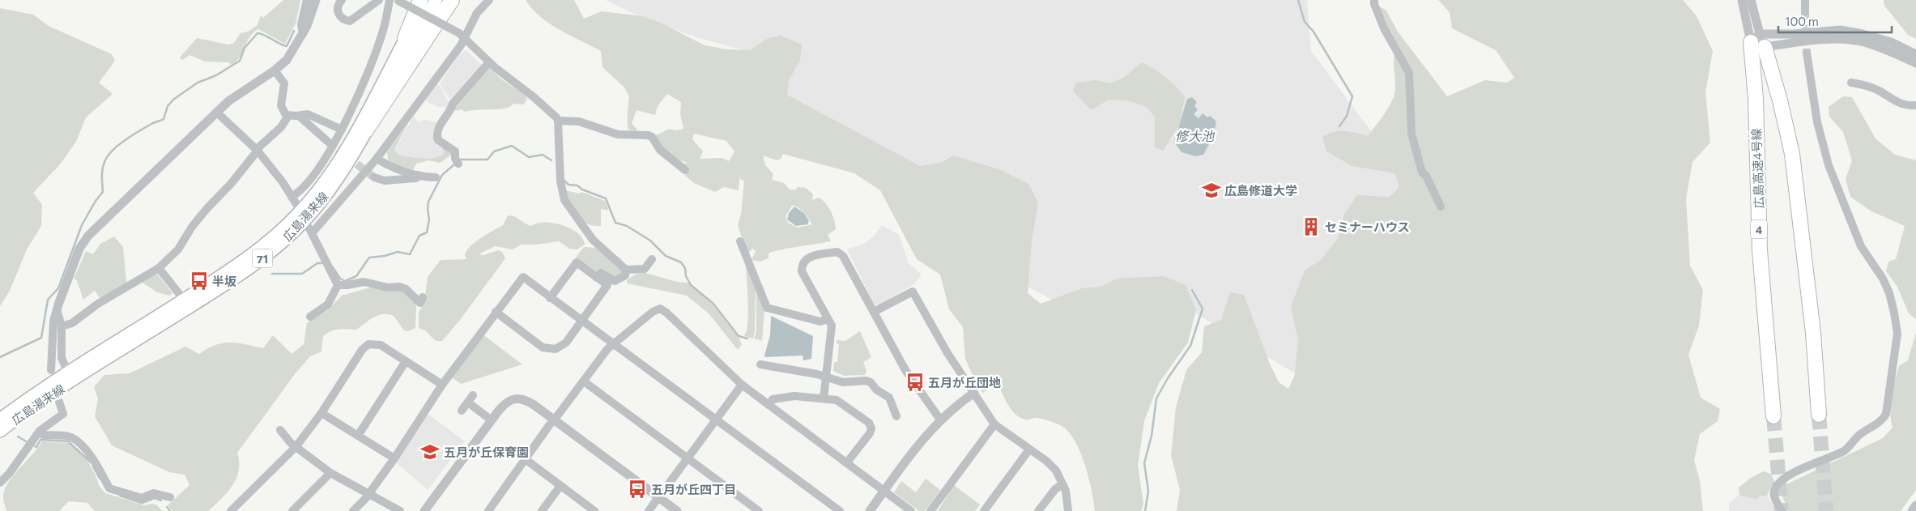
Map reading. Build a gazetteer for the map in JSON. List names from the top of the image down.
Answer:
{
  "streets": {
    "highway": ["広島高速4号線", "4"],
    "main road": ["広島湯来線", "71"]
  },
  "water": ["修大池"],
  "places": {
    "school or university": ["広島修道大学", "五月が丘保育園"],
    "building": ["セミナーハウス"],
    "bus stop": ["半坂", "五月が丘団地", "五月が丘四丁目"]
  },
  "scale_bar": "100 m"
}
